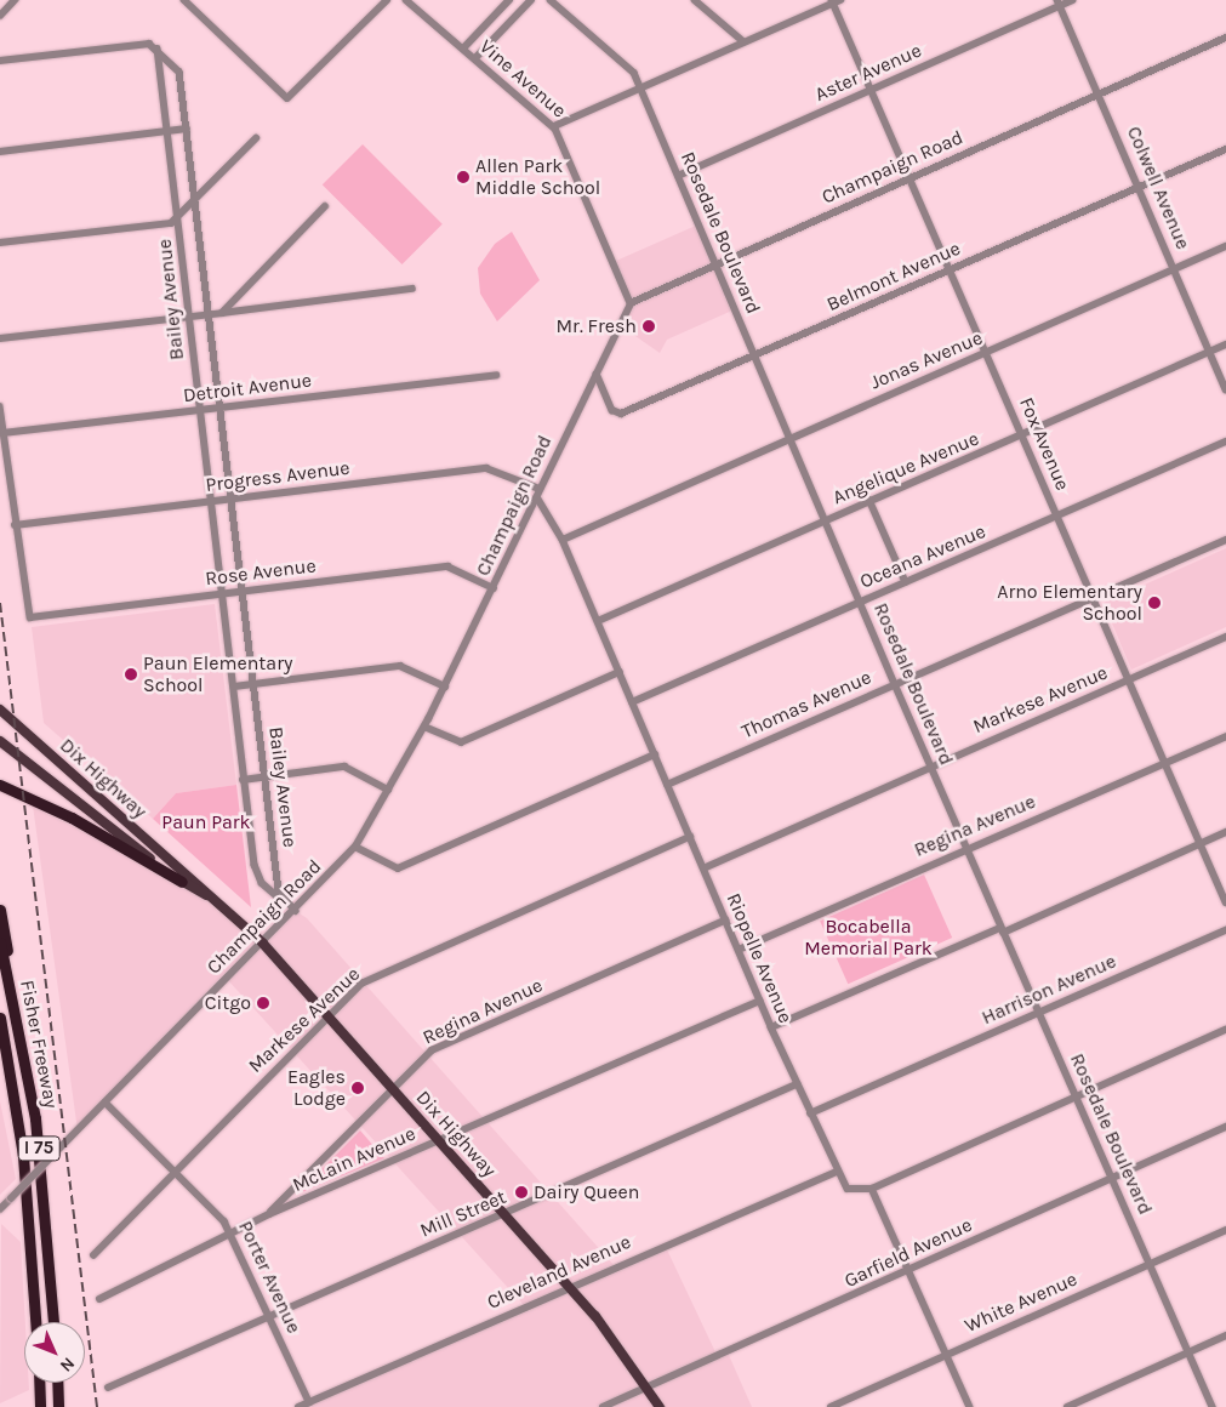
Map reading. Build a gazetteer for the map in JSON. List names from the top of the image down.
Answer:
{
  "streets": {
    "highway": ["Fisher Freeway", "I 75"],
    "main road": ["Dix Highway"],
    "street": [
      "Aster Avenue",
      "Vine Avenue",
      "Champaign Road",
      "Colwell Avenue",
      "Rosedale Boulevard",
      "Belmont Avenue",
      "Bailey Avenue",
      "Jonas Avenue",
      "Detroit Avenue",
      "Fox Avenue",
      "Angelique Avenue",
      "Progress Avenue",
      "Oceana Avenue",
      "Rose Avenue",
      "Markese Avenue",
      "Thomas Avenue",
      "Regina Avenue",
      "Riopelle Avenue",
      "Harrison Avenue",
      "McLain Avenue",
      "Mill Street",
      "Garfield Avenue",
      "Cleveland Avenue",
      "Porter Avenue",
      "White Avenue"
    ]
  },
  "crossings": [
    ["Aster Avenue", "Colwell Avenue"],
    ["Aster Avenue", "Rosedale Boulevard"],
    ["Aster Avenue", "Fox Avenue"],
    ["Vine Avenue", "Champaign Road"],
    ["Champaign Road", "Colwell Avenue"],
    ["Champaign Road", "Rosedale Boulevard"],
    ["Champaign Road", "Belmont Avenue"],
    ["Champaign Road", "Bailey Avenue"],
    ["Champaign Road", "Fox Avenue"],
    ["Champaign Road", "Progress Avenue"],
    ["Champaign Road", "Rose Avenue"],
    ["Champaign Road", "Dix Highway"],
    ["Champaign Road", "Riopelle Avenue"],
    ["Champaign Road", "Porter Avenue"],
    ["Colwell Avenue", "Belmont Avenue"],
    ["Colwell Avenue", "Jonas Avenue"],
    ["Colwell Avenue", "Angelique Avenue"],
    ["Rosedale Boulevard", "Belmont Avenue"],
    ["Rosedale Boulevard", "Jonas Avenue"],
    ["Rosedale Boulevard", "Angelique Avenue"],
    ["Rosedale Boulevard", "Oceana Avenue"],
    ["Rosedale Boulevard", "Markese Avenue"],
    ["Rosedale Boulevard", "Thomas Avenue"],
    ["Rosedale Boulevard", "Regina Avenue"],
    ["Rosedale Boulevard", "Harrison Avenue"],
    ["Rosedale Boulevard", "Garfield Avenue"],
    ["Rosedale Boulevard", "White Avenue"],
    ["Belmont Avenue", "Fox Avenue"],
    ["Bailey Avenue", "Detroit Avenue"],
    ["Bailey Avenue", "Progress Avenue"],
    ["Bailey Avenue", "Rose Avenue"],
    ["Jonas Avenue", "Fox Avenue"],
    ["Jonas Avenue", "Riopelle Avenue"],
    ["Fox Avenue", "Angelique Avenue"],
    ["Fox Avenue", "Oceana Avenue"],
    ["Fox Avenue", "Markese Avenue"],
    ["Fox Avenue", "Thomas Avenue"],
    ["Fox Avenue", "Regina Avenue"],
    ["Angelique Avenue", "Riopelle Avenue"],
    ["Progress Avenue", "Rose Avenue"],
    ["Oceana Avenue", "Riopelle Avenue"],
    ["Markese Avenue", "Dix Highway"],
    ["Markese Avenue", "Riopelle Avenue"],
    ["Markese Avenue", "Porter Avenue"],
    ["Thomas Avenue", "Riopelle Avenue"],
    ["Dix Highway", "Regina Avenue"],
    ["Dix Highway", "McLain Avenue"],
    ["Dix Highway", "Mill Street"],
    ["Dix Highway", "Garfield Avenue"],
    ["Dix Highway", "Cleveland Avenue"],
    ["Regina Avenue", "Riopelle Avenue"],
    ["Regina Avenue", "McLain Avenue"],
    ["Riopelle Avenue", "Harrison Avenue"],
    ["Riopelle Avenue", "McLain Avenue"],
    ["Riopelle Avenue", "Mill Street"],
    ["Riopelle Avenue", "Cleveland Avenue"],
    ["McLain Avenue", "Porter Avenue"],
    ["Mill Street", "Porter Avenue"],
    ["Cleveland Avenue", "Porter Avenue"]
  ],
  "parks": ["Paun Park", "Bocabella Memorial Park"],
  "places": [
    "Allen Park Middle School",
    "Mr. Fresh",
    "Arno Elementary School",
    "Paun Elementary School",
    "Citgo",
    "Eagles Lodge",
    "Dairy Queen"
  ],
  "north": "bottom right"
}
